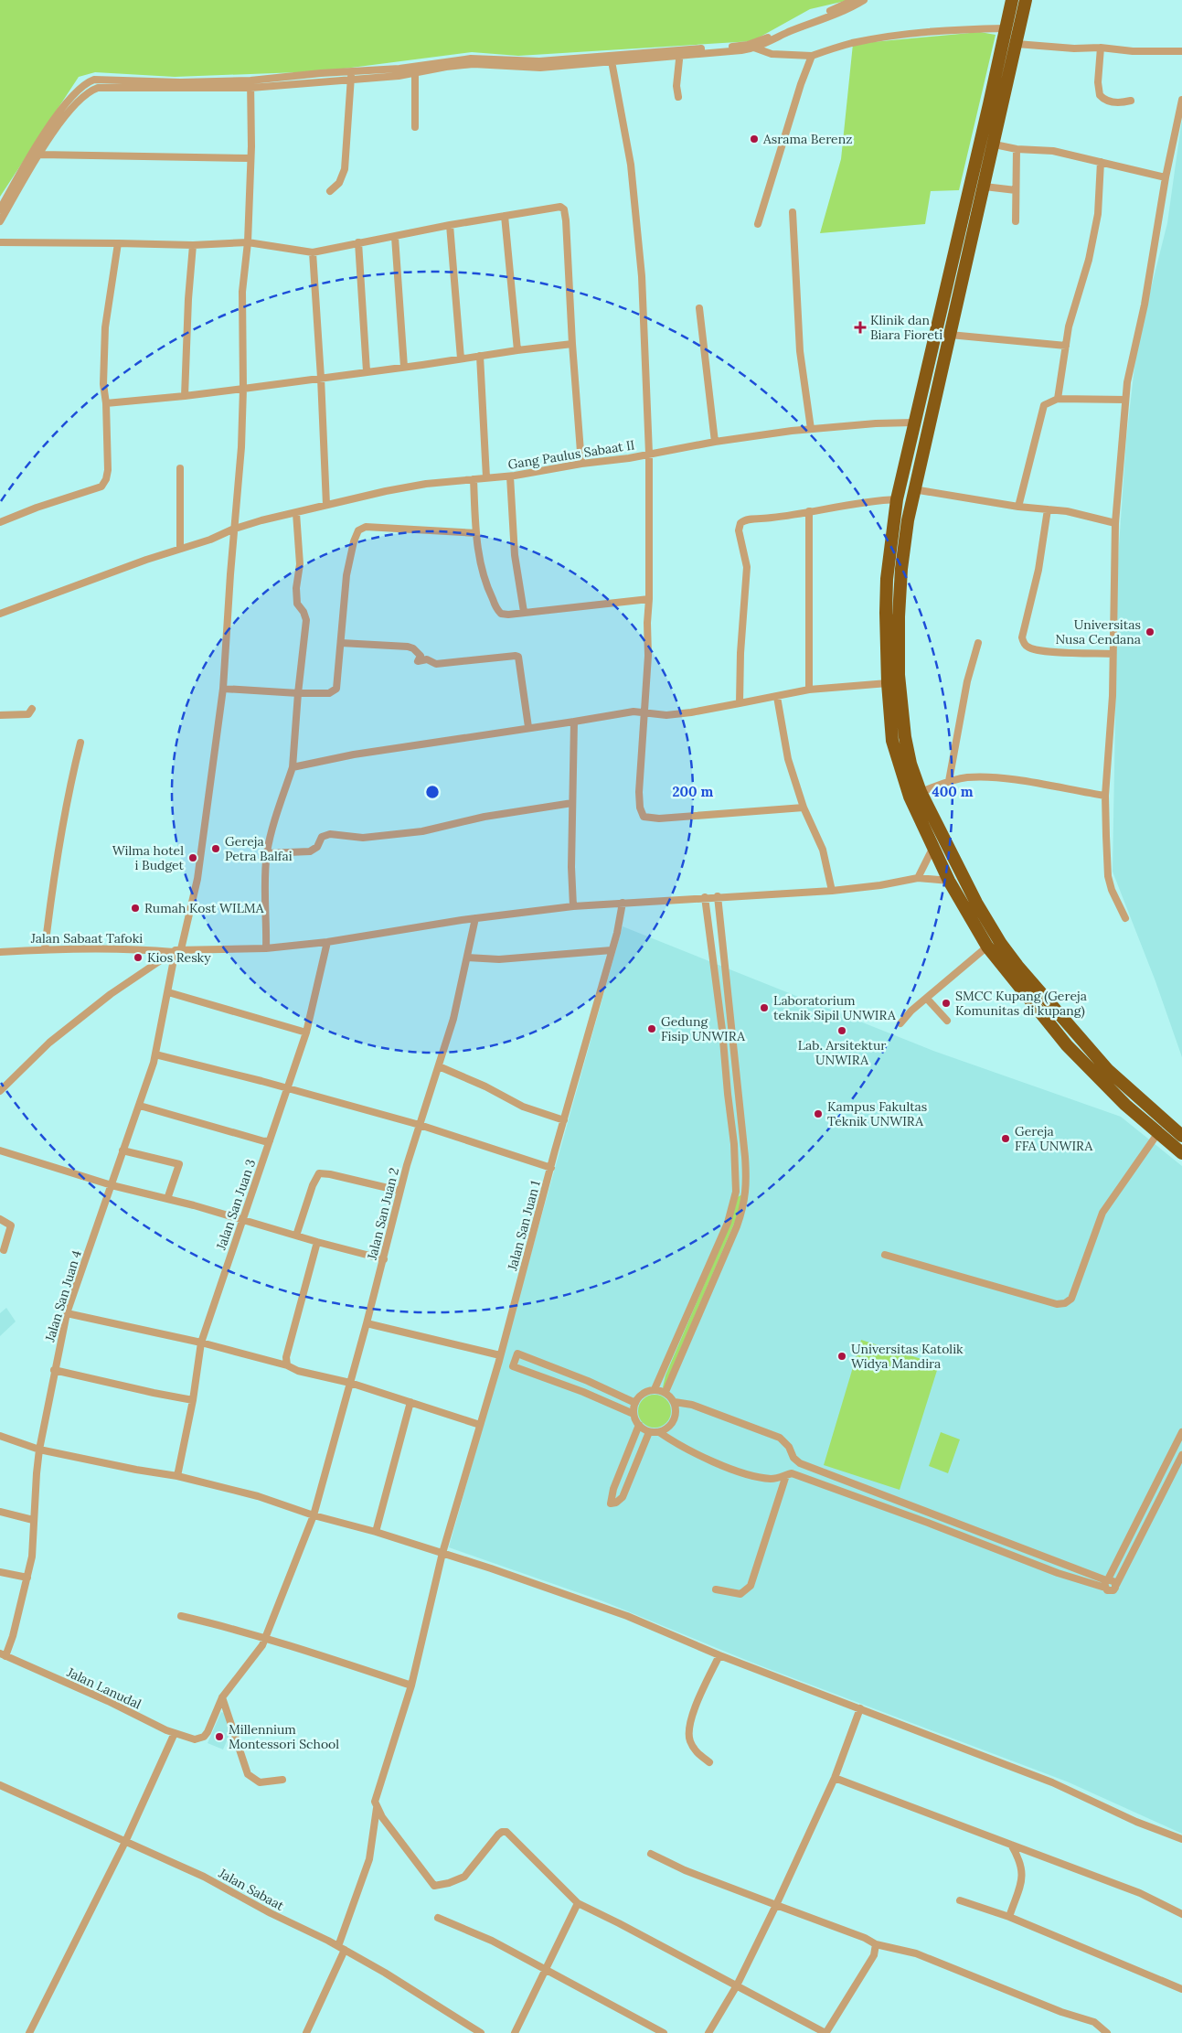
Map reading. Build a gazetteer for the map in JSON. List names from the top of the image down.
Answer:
{
  "streets": {
    "street": [
      "Gang Paulus Sabaat II",
      "Jalan Sabaat Tafoki",
      "Jalan San Juan 3",
      "Jalan San Juan 2",
      "Jalan San Juan 1",
      "Jalan San Juan 4",
      "Jalan Lanudal",
      "Jalan Sabaat"
    ]
  },
  "crossings": [
    ["Gang Paulus Sabaat II", "Jalan San Juan 4"],
    ["Jalan Sabaat Tafoki", "Jalan San Juan 3"],
    ["Jalan Sabaat Tafoki", "Jalan San Juan 2"],
    ["Jalan Sabaat Tafoki", "Jalan San Juan 1"],
    ["Jalan Sabaat Tafoki", "Jalan San Juan 4"],
    ["Jalan San Juan 2", "Jalan Lanudal"],
    ["Jalan San Juan 1", "Jalan Sabaat"],
    ["Jalan San Juan 4", "Jalan Lanudal"]
  ],
  "places": {
    "other": [
      "Asrama Berenz",
      "Universitas Nusa Cendana",
      "Gereja Petra Balfai",
      "Wilma hotel i Budget",
      "Rumah Kost WILMA",
      "Kios Resky",
      "SMCC Kupang (Gereja Komunitas di kupang)",
      "Laboratorium teknik Sipil UNWIRA",
      "Gedung Fisip UNWIRA",
      "Lab. Arsitektur UNWIRA",
      "Kampus Fakultas Teknik UNWIRA",
      "Gereja FFA UNWIRA",
      "Universitas Katolik Widya Mandira",
      "Millennium Montessori School"
    ],
    "health": ["Klinik dan Biara Fioreti"]
  },
  "rings": ["200 m", "400 m"]
}
